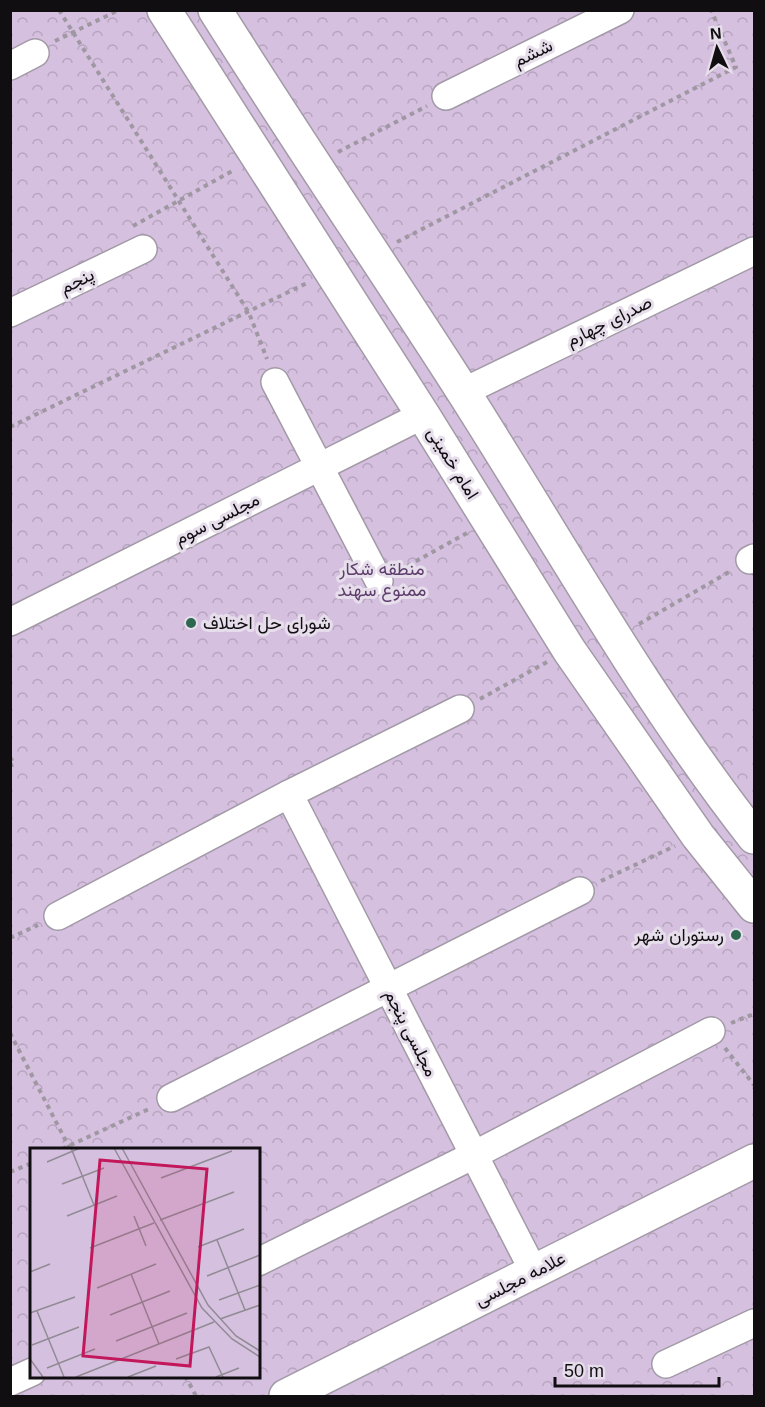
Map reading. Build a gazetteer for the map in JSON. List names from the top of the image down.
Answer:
{
  "streets": {
    "main road": ["امام خمینی", "علامه مجلسی"],
    "street": [
      "ششم",
      "پنجم",
      "صدرای چهارم",
      "مجلسی سوم",
      "مجلسی پنجم"
    ]
  },
  "crossings": [
    ["امام خمینی", "مجلسی سوم"],
    ["مجلسی پنجم", "علامه مجلسی"]
  ],
  "parks": ["منطقه شکار ممنوع سهند"],
  "places": ["شورای حل اختلاف", "رستوران شهر"],
  "scale_bar": "50 m",
  "north": "top"
}
